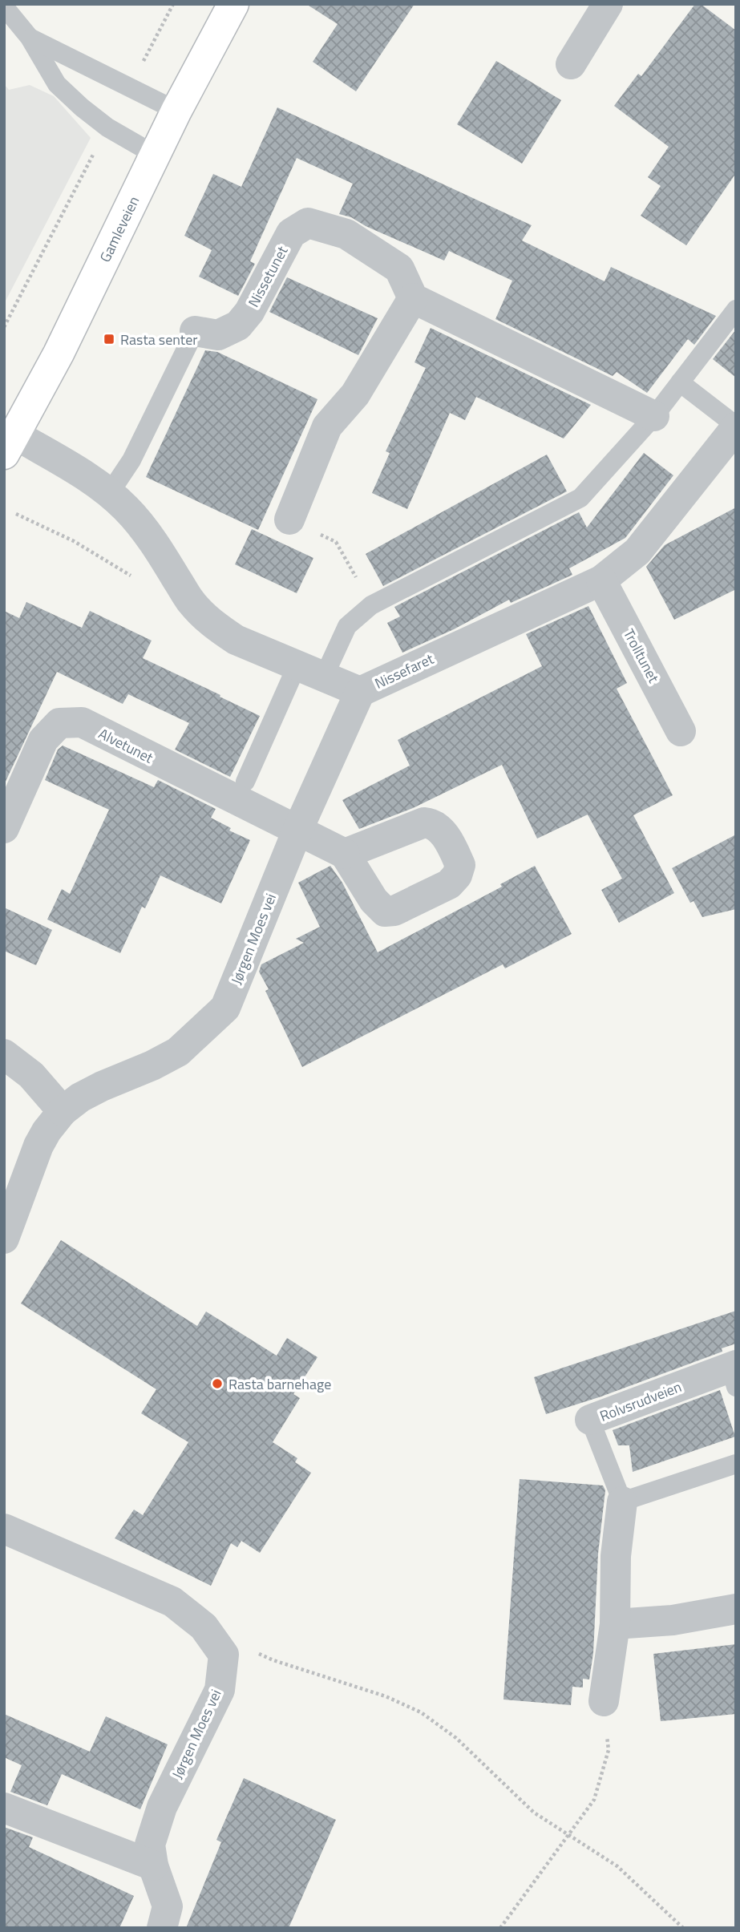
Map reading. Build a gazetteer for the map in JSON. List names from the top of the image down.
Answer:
{
  "streets": {
    "main road": ["Gamleveien"],
    "street": [
      "Nissetunet",
      "Trolltunet",
      "Nissefaret",
      "Alvetunet",
      "Jørgen Moes vei",
      "Rolvsrudveien"
    ]
  },
  "crossings": [
    ["Gamleveien", "Nissefaret"],
    ["Trolltunet", "Nissefaret"],
    ["Nissefaret", "Jørgen Moes vei"],
    ["Alvetunet", "Jørgen Moes vei"]
  ],
  "places": {
    "transit": ["Rasta senter"],
    "other": ["Rasta barnehage"]
  }
}
